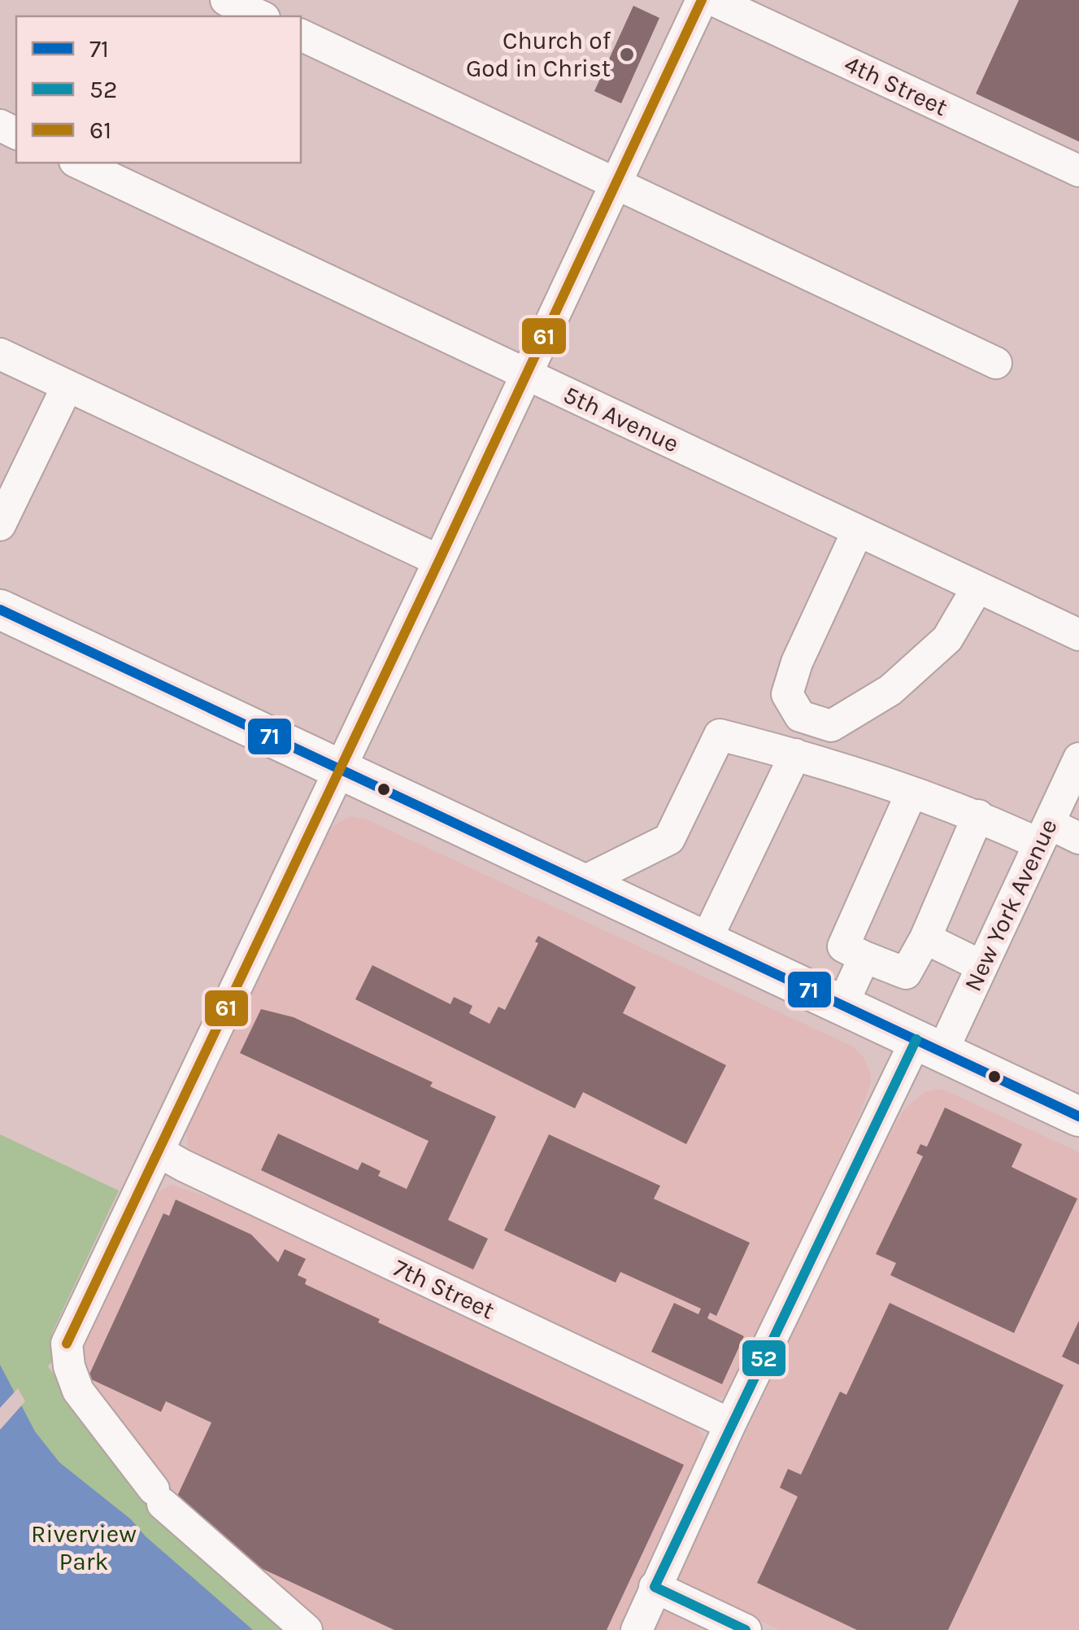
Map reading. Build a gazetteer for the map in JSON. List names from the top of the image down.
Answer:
{
  "streets": {
    "street": [
      "4th Street",
      "5th Avenue",
      "New York Avenue",
      "7th Street"
    ]
  },
  "crossings": [
    ["New York Avenue", "7th Street"]
  ],
  "parks": ["Riverview Park"],
  "places": ["Church of God in Christ"],
  "lines": ["transit line 61", "transit line 71", "transit line 52"],
  "legend": ["71", "52", "61"]
}
